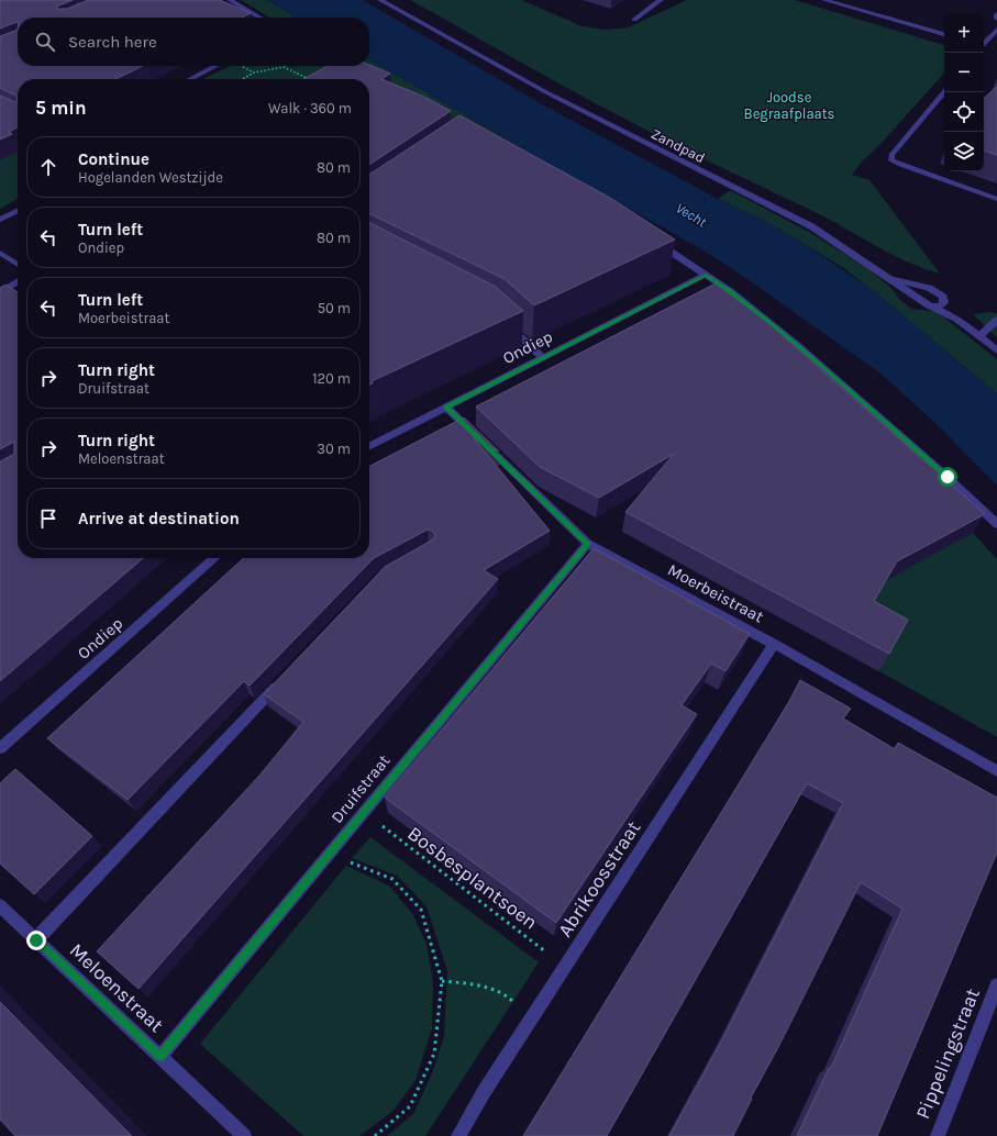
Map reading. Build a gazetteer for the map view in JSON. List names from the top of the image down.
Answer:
{
  "streets": {
    "street": [
      "Zandpad",
      "Ondiep",
      "Moerbeistraat",
      "Druifstraat",
      "Abrikoosstraat",
      "Meloenstraat",
      "Pippelingstraat"
    ],
    "path": ["Bosbesplantsoen"]
  },
  "crossings": [
    ["Ondiep", "Moerbeistraat"],
    ["Moerbeistraat", "Druifstraat"],
    ["Moerbeistraat", "Abrikoosstraat"],
    ["Druifstraat", "Bosbesplantsoen"],
    ["Druifstraat", "Meloenstraat"],
    ["Bosbesplantsoen", "Abrikoosstraat"]
  ],
  "water": ["Vecht"],
  "parks": ["Joodse Begraafplaats"],
  "page": {
    "map_buttons": ["+", "−"],
    "search": "Search here",
    "heading": ["5 min", "Walk · 360 m"],
    "list": [
      ["Continue", "Hogelanden Westzijde", "80 m"],
      ["Turn left", "Ondiep", "80 m"],
      ["Turn left", "Moerbeistraat", "50 m"],
      ["Turn right", "Druifstraat", "120 m"],
      ["Turn right", "Meloenstraat", "30 m"],
      "Arrive at destination"
    ]
  }
}
